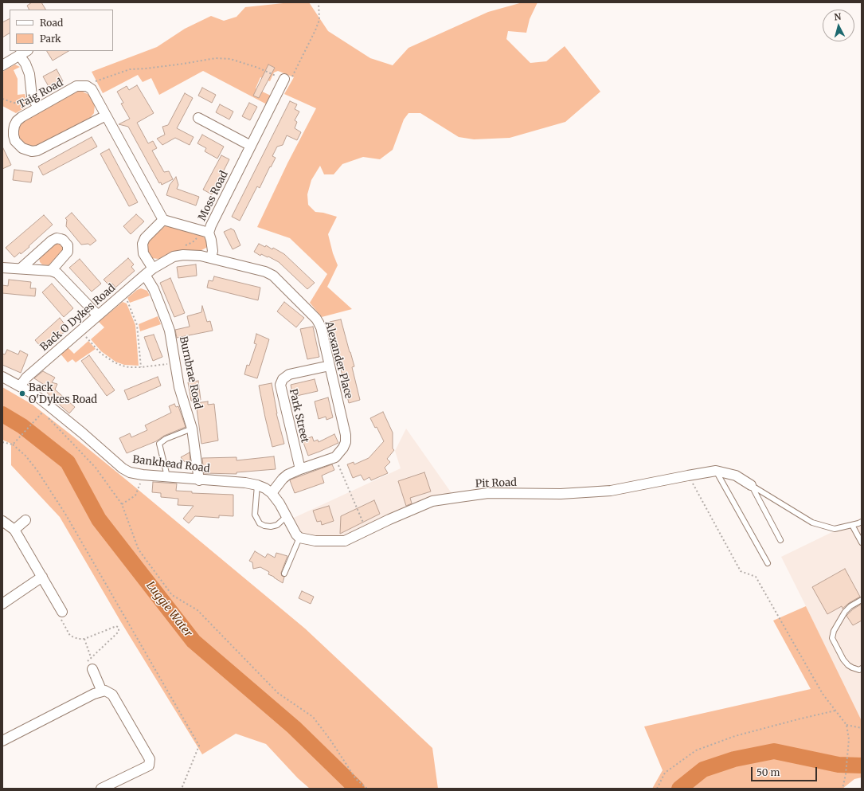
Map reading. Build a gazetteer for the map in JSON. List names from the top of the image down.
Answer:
{
  "streets": {
    "street": [
      "Taig Road",
      "Moss Road",
      "Back O Dykes Road",
      "Alexander Place",
      "Burnbrae Road",
      "Park Street",
      "Bankhead Road",
      "Pit Road"
    ]
  },
  "crossings": [
    ["Moss Road", "Alexander Place"],
    ["Back O Dykes Road", "Alexander Place"],
    ["Back O Dykes Road", "Burnbrae Road"],
    ["Back O Dykes Road", "Bankhead Road"],
    ["Alexander Place", "Park Street"],
    ["Burnbrae Road", "Bankhead Road"]
  ],
  "water": ["Luggie Water"],
  "places": ["Back O'Dykes Road"],
  "legend": ["Road", "Park"],
  "scale_bar": "50 m",
  "north": "top"
}
